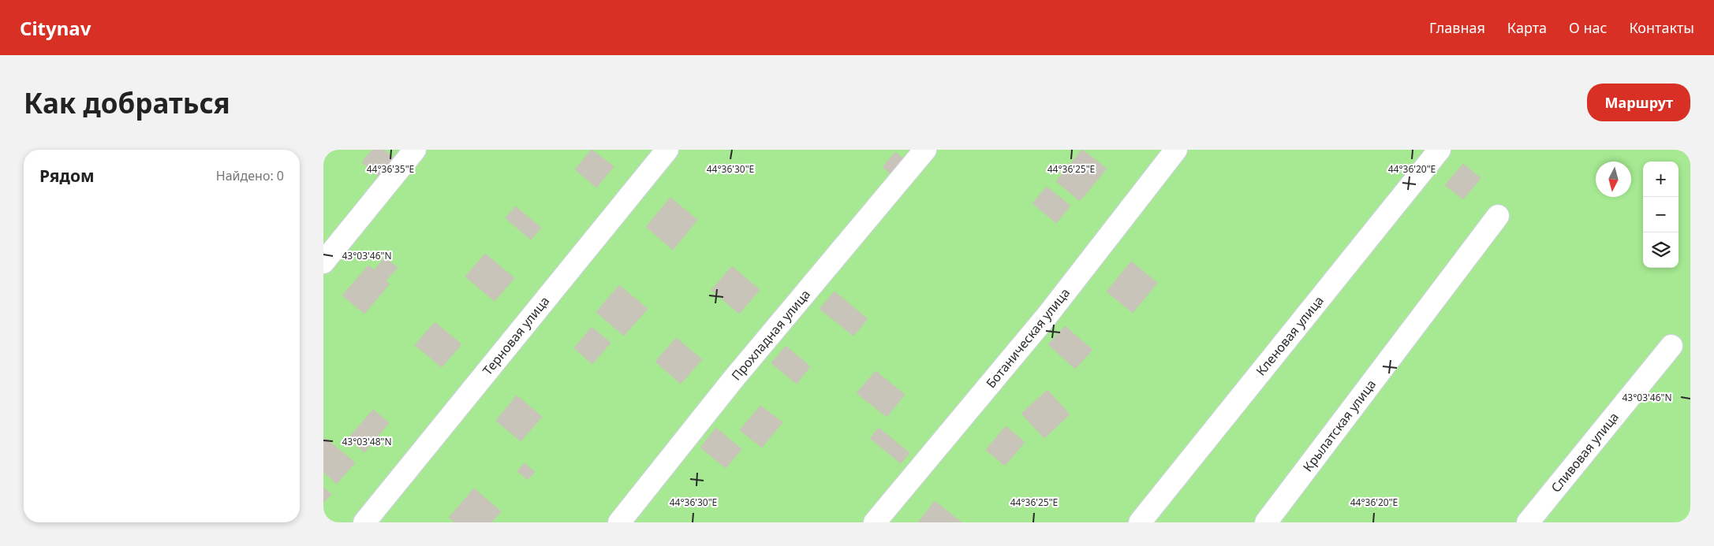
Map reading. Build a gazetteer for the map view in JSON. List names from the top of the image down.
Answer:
{
  "streets": {
    "street": [
      "Прохладная улица",
      "Терновая улица",
      "Кленовая улица",
      "Ботаническая улица",
      "Крылатская улица",
      "Сливовая улица"
    ]
  },
  "north": "bottom",
  "page": {
    "header": "Citynav",
    "nav": [
      "Главная",
      "Карта",
      "О нас",
      "Контакты"
    ],
    "buttons": "Маршрут",
    "title": "Как добраться",
    "heading": ["Рядом", "Найдено: 0"],
    "map_buttons": ["+", "−"]
  },
  "coordinates": [
    "44°36'35\"E",
    "44°36'30\"E",
    "44°36'25\"E",
    "44°36'20\"E",
    "43°03'46\"N",
    "43°03'48\"N"
  ]
}
